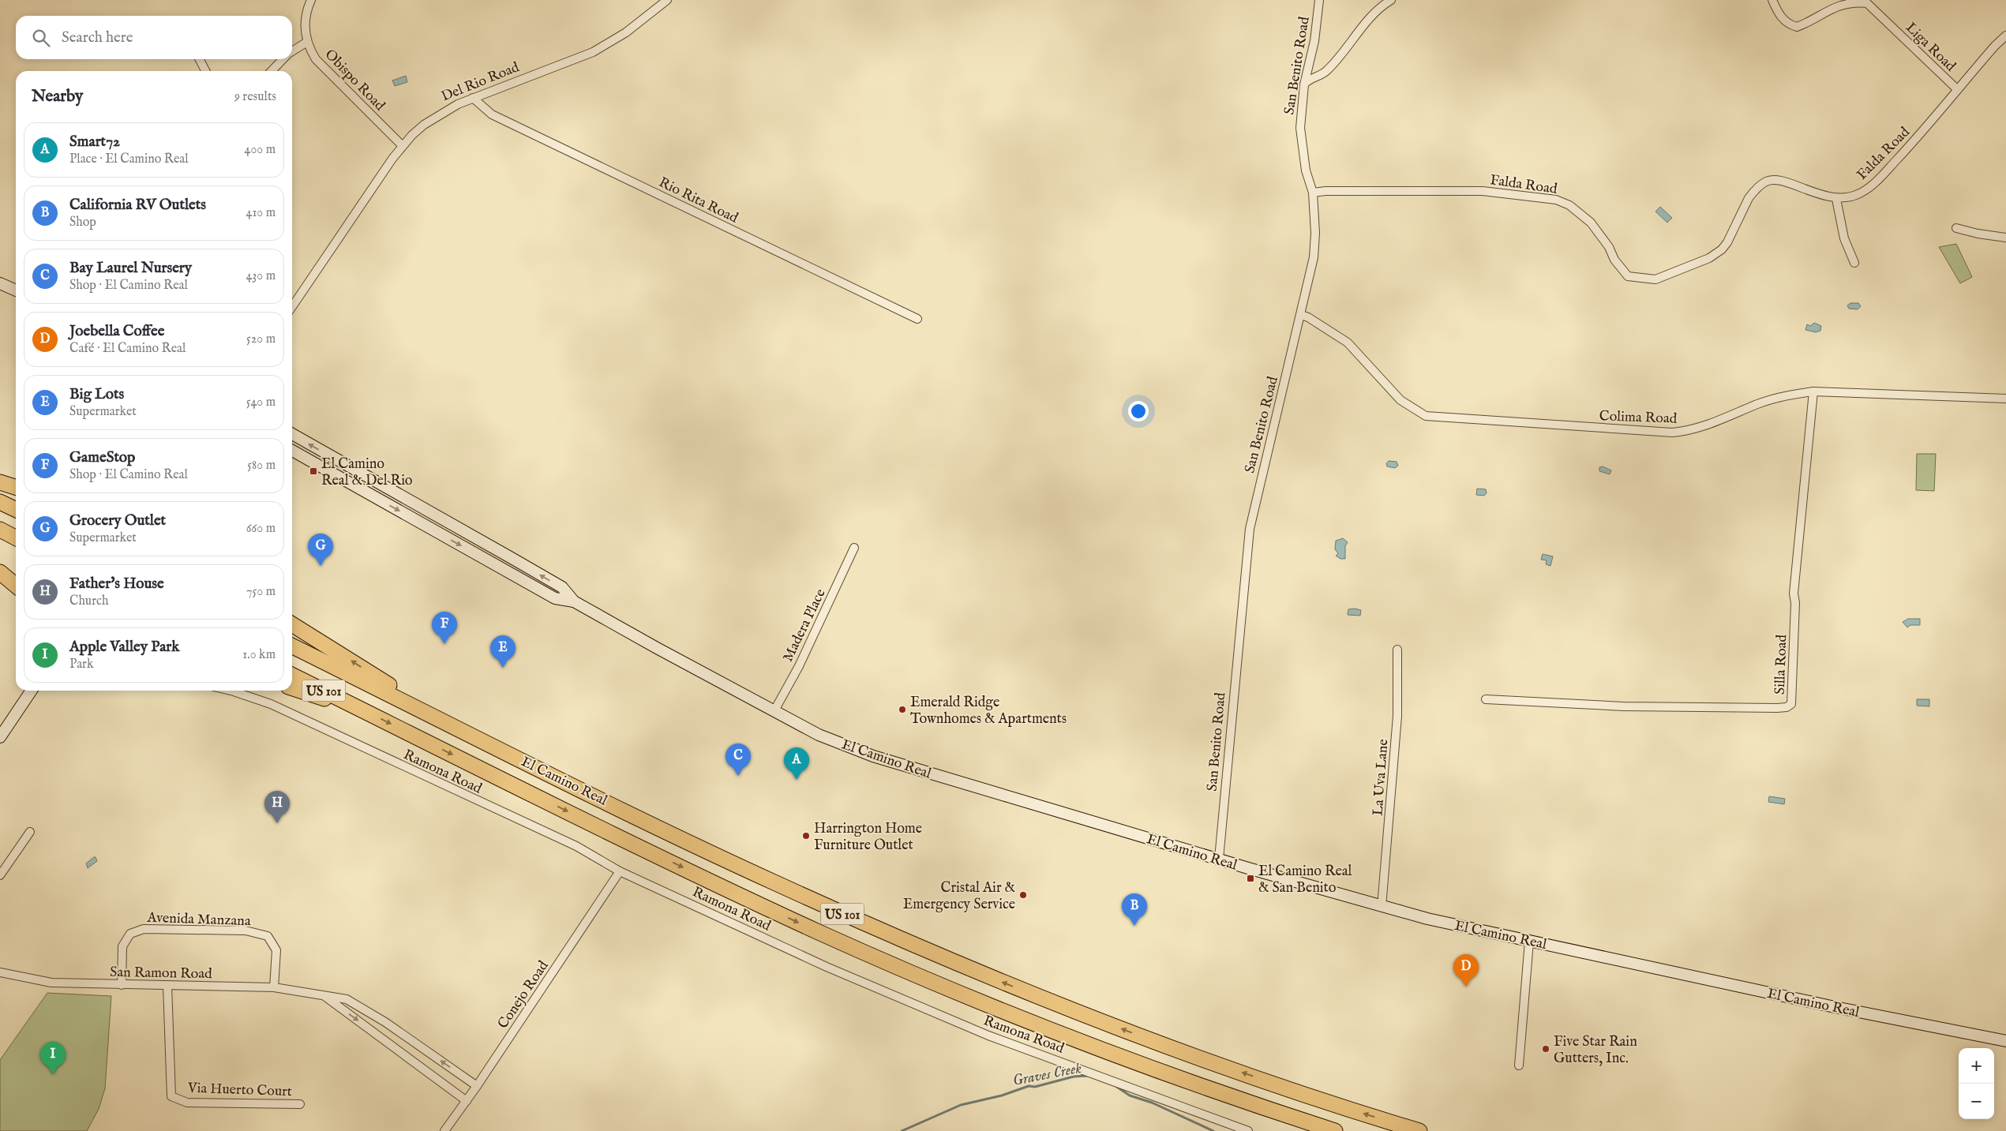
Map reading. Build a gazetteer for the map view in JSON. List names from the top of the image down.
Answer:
{
  "streets": {
    "highway": ["US 101", "El Camino Real"],
    "street": [
      "Liga Road",
      "San Benito Road",
      "Obispo Road",
      "Del Rio Road",
      "Falda Road",
      "Rio Rita Road",
      "Colima Road",
      "Madera Place",
      "Silla Road",
      "Ramona Road",
      "La Uva Lane",
      "Avenida Manzana",
      "San Ramon Road",
      "Conejo Road",
      "Via Huerto Court"
    ]
  },
  "crossings": [
    ["Liga Road", "Falda Road"],
    ["San Benito Road", "Falda Road"],
    ["San Benito Road", "Colima Road"],
    ["San Benito Road", "El Camino Real"],
    ["Obispo Road", "Del Rio Road"],
    ["Del Rio Road", "Rio Rita Road"],
    ["Colima Road", "Silla Road"],
    ["Madera Place", "El Camino Real"],
    ["El Camino Real", "La Uva Lane"],
    ["Ramona Road", "Conejo Road"],
    ["Avenida Manzana", "San Ramon Road"],
    ["San Ramon Road", "Conejo Road"],
    ["San Ramon Road", "Via Huerto Court"]
  ],
  "water": ["Graves Creek"],
  "places": {
    "transit": ["El Camino Real & Del Rio", "El Camino Real & San Benito"],
    "other": [
      "Emerald Ridge Townhomes & Apartments",
      "Harrington Home Furniture Outlet",
      "Cristal Air & Emergency Service",
      "Five Star Rain Gutters, Inc."
    ]
  },
  "page": {
    "search": "Search here",
    "heading": ["Nearby", "9 results"],
    "list": [
      {
        "mark": "A",
        "name": "Smart72",
        "note": "Place · El Camino Real",
        "value": "400 m"
      },
      {
        "mark": "B",
        "name": "California RV Outlets",
        "note": "Shop",
        "value": "410 m"
      },
      {
        "mark": "C",
        "name": "Bay Laurel Nursery",
        "note": "Shop · El Camino Real",
        "value": "430 m"
      },
      {
        "mark": "D",
        "name": "Joebella Coffee",
        "note": "Café · El Camino Real",
        "value": "520 m"
      },
      {
        "mark": "E",
        "name": "Big Lots",
        "note": "Supermarket",
        "value": "540 m"
      },
      {
        "mark": "F",
        "name": "GameStop",
        "note": "Shop · El Camino Real",
        "value": "580 m"
      },
      {
        "mark": "G",
        "name": "Grocery Outlet",
        "note": "Supermarket",
        "value": "660 m"
      },
      {
        "mark": "H",
        "name": "Father's House",
        "note": "Church",
        "value": "750 m"
      },
      {
        "mark": "I",
        "name": "Apple Valley Park",
        "note": "Park",
        "value": "1.0 km"
      }
    ],
    "pins": [
      "G",
      "F",
      "E",
      "C",
      "A",
      "H",
      "B",
      "D",
      "I"
    ],
    "map_buttons": ["+", "−"]
  }
}
